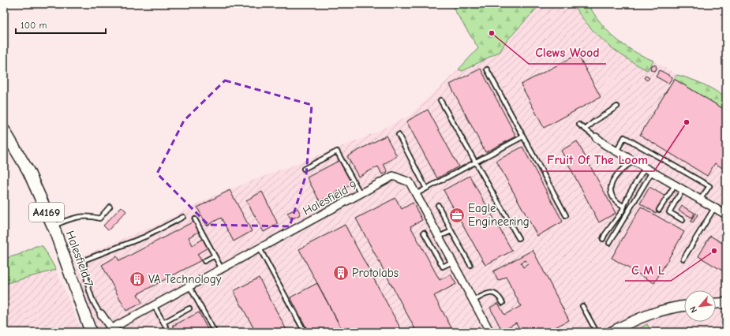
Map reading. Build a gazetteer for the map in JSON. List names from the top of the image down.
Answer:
{
  "streets": {
    "main road": ["A4169", "Halesfield 7"],
    "street": ["Halesfield 9"]
  },
  "places": {
    "other": ["Clews Wood", "Fruit Of The Loom", "C M L"],
    "office": ["Eagle Engineering"],
    "building": ["Protolabs", "VA Technology"]
  },
  "scale_bar": "100 m",
  "north": "bottom left"
}
